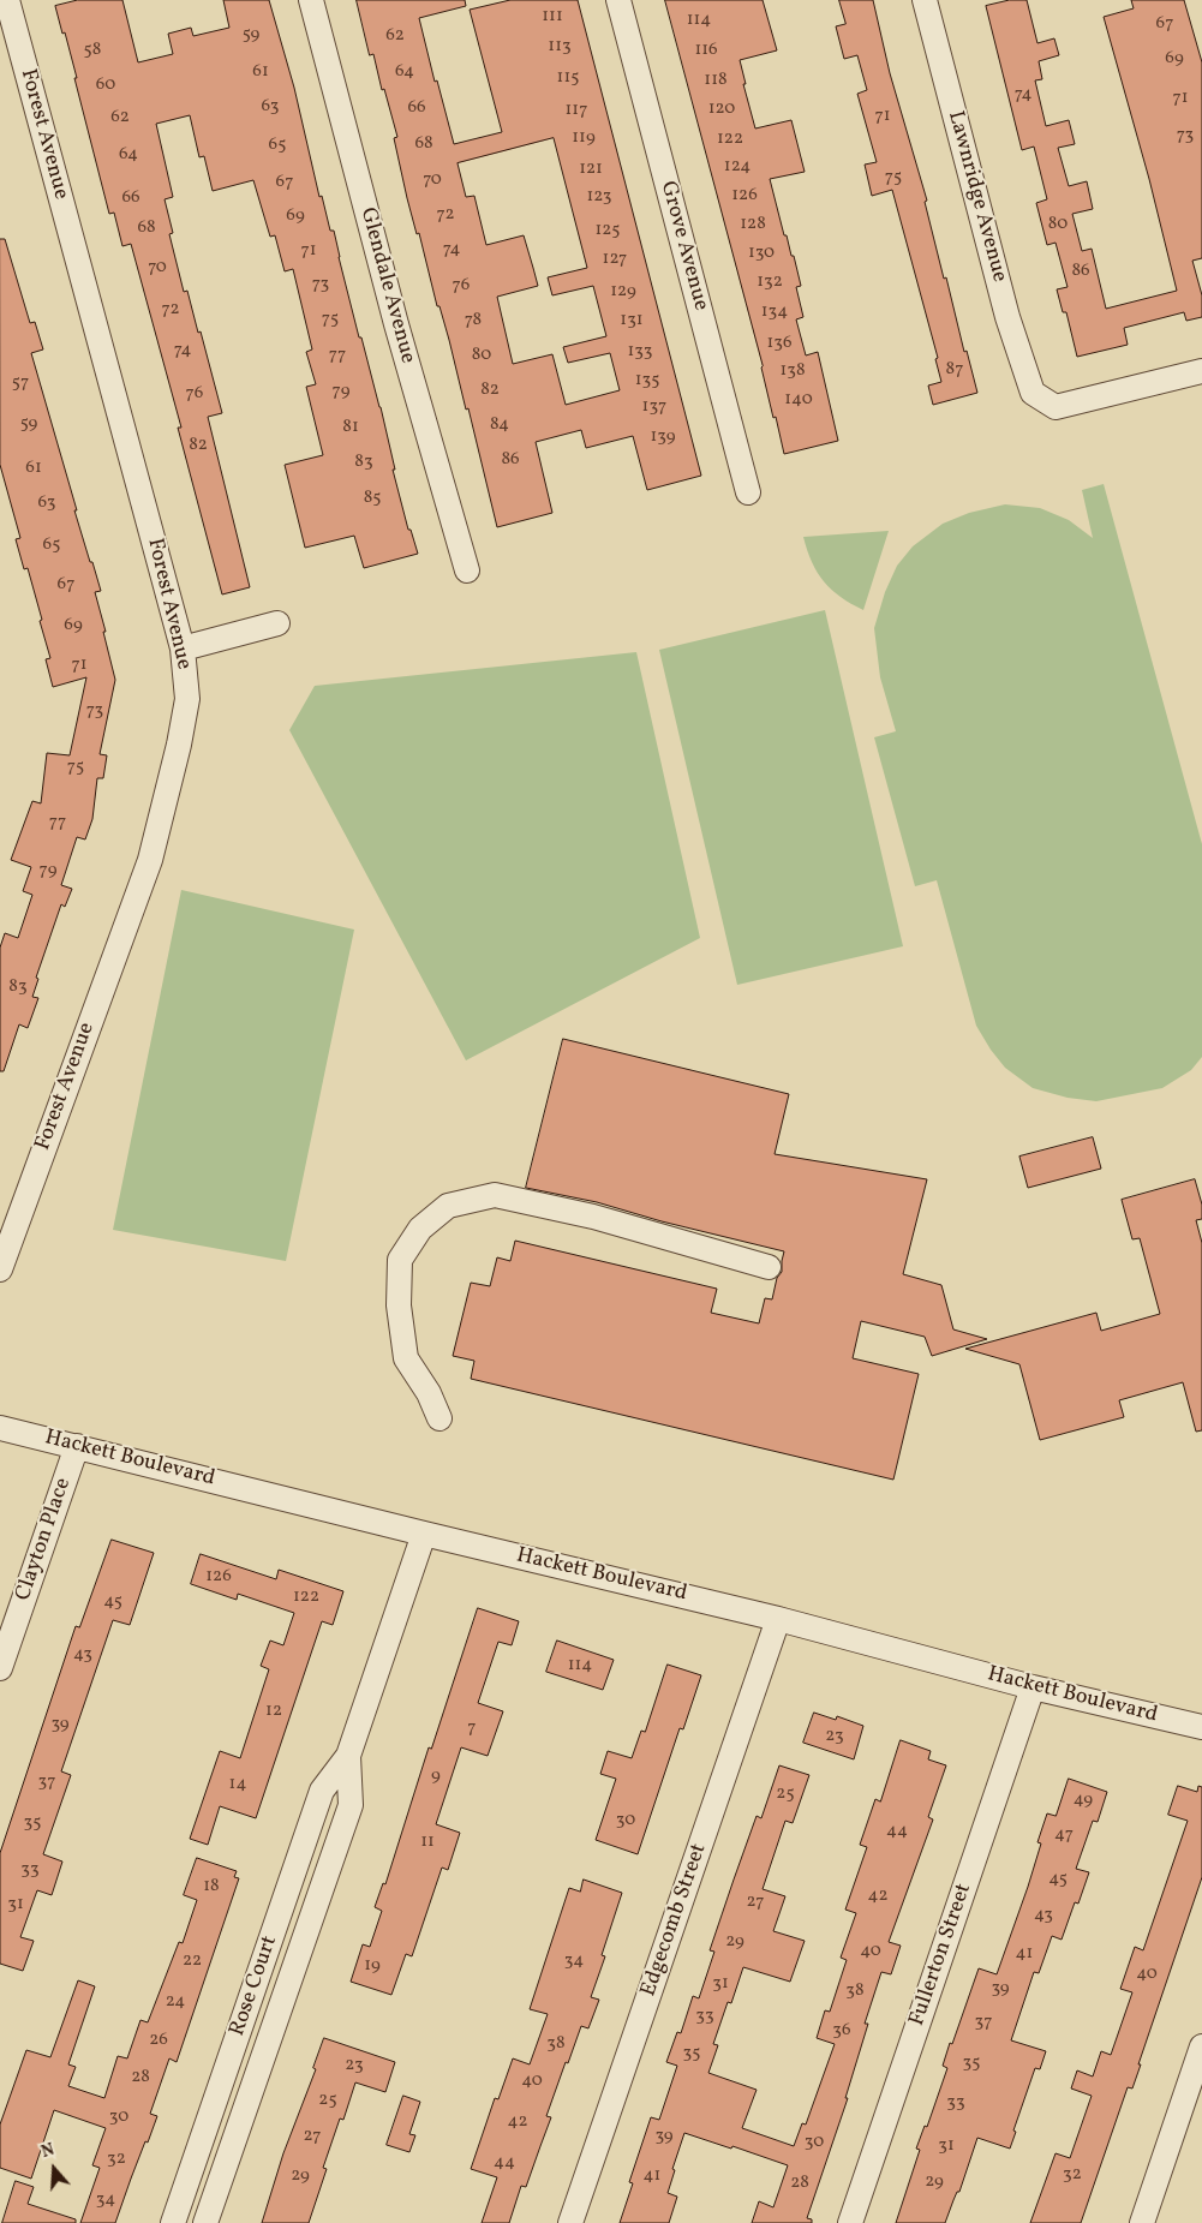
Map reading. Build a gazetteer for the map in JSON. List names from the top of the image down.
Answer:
{
  "streets": {
    "street": [
      "Forest Avenue",
      "Lawnridge Avenue",
      "Grove Avenue",
      "Glendale Avenue",
      "Hackett Boulevard",
      "Clayton Place",
      "Edgecomb Street",
      "Fullerton Street",
      "Rose Court"
    ]
  },
  "crossings": [
    ["Hackett Boulevard", "Clayton Place"],
    ["Hackett Boulevard", "Edgecomb Street"],
    ["Hackett Boulevard", "Fullerton Street"],
    ["Hackett Boulevard", "Rose Court"]
  ],
  "house_numbers": [
    "111",
    "114",
    "67",
    "59",
    "62",
    "113",
    "58",
    "116",
    "69",
    "61",
    "64",
    "115",
    "118",
    "60",
    "74",
    "71",
    "63",
    "66",
    "120",
    "117",
    "71",
    "62",
    "73",
    "119",
    "122",
    "68",
    "65",
    "64",
    "124",
    "121",
    "75",
    "70",
    "67",
    "126",
    "123",
    "66",
    "72",
    "69",
    "128",
    "80",
    "68",
    "125",
    "74",
    "71",
    "130",
    "127",
    "70",
    "86",
    "132",
    "73",
    "76",
    "129",
    "72",
    "134",
    "75",
    "78",
    "131",
    "136",
    "74",
    "133",
    "77",
    "80",
    "87",
    "138",
    "135",
    "57",
    "82",
    "79",
    "76",
    "140",
    "137",
    "59",
    "84",
    "81",
    "139",
    "82",
    "86",
    "83",
    "61",
    "85",
    "63",
    "65",
    "67",
    "69",
    "71",
    "73",
    "75",
    "77",
    "79",
    "83",
    "126",
    "122",
    "45",
    "43",
    "114",
    "12",
    "39",
    "7",
    "23",
    "9",
    "37",
    "14",
    "25",
    "49",
    "30",
    "35",
    "44",
    "47",
    "11",
    "33",
    "45",
    "18",
    "42",
    "27",
    "31",
    "43",
    "29",
    "40",
    "41",
    "22",
    "34",
    "19",
    "40",
    "31",
    "39",
    "38",
    "24",
    "33",
    "37",
    "36",
    "26",
    "38",
    "35",
    "35",
    "23",
    "28",
    "40",
    "25",
    "33",
    "30",
    "42",
    "27",
    "39",
    "30",
    "31",
    "32",
    "44",
    "32",
    "29",
    "41",
    "29",
    "28",
    "34"
  ],
  "north": "top"
}
